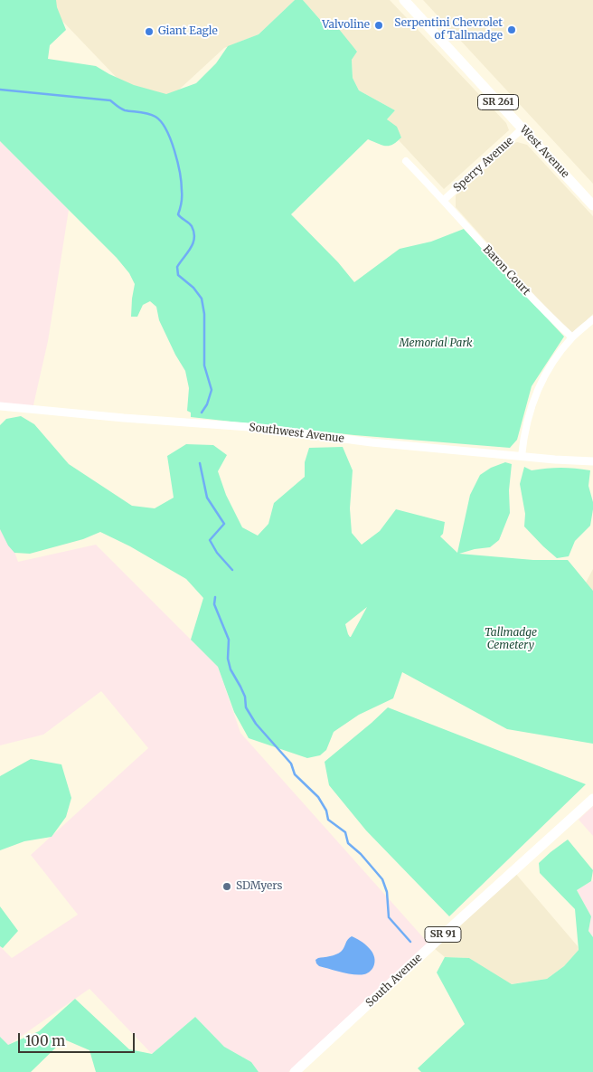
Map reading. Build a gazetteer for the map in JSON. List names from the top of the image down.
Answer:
{
  "streets": {
    "main road": [
      "SR 261",
      "West Avenue",
      "SR 91",
      "South Avenue"
    ],
    "street": ["Sperry Avenue", "Baron Court", "Southwest Avenue"]
  },
  "crossings": [
    ["West Avenue", "Sperry Avenue"],
    ["Sperry Avenue", "Baron Court"]
  ],
  "parks": ["Memorial Park", "Tallmadge Cemetery"],
  "places": [
    "Valvoline",
    "Serpentini Chevrolet of Tallmadge",
    "Giant Eagle",
    "SDMyers"
  ],
  "scale_bar": "100 m"
}
